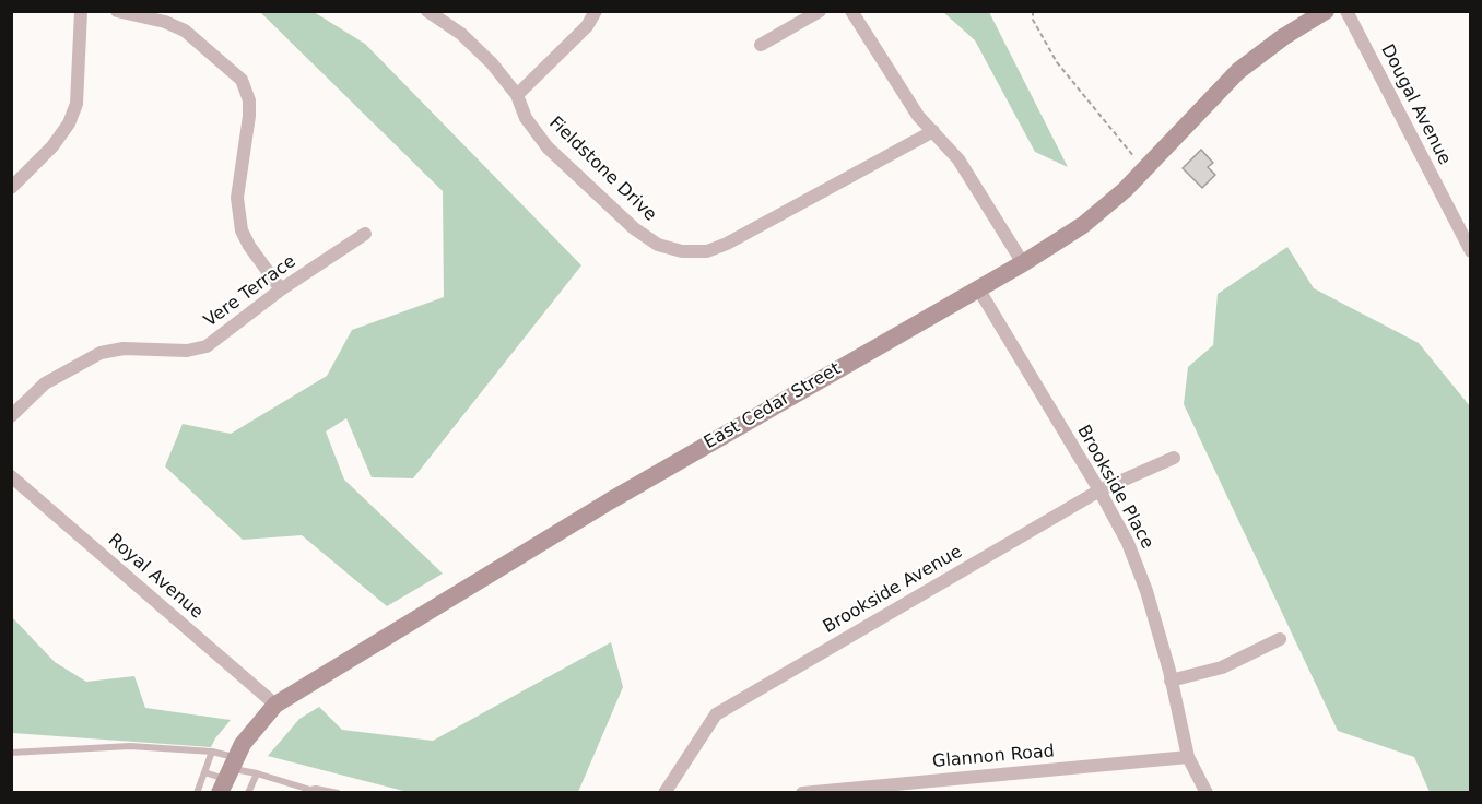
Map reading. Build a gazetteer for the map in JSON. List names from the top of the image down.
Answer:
{
  "streets": {
    "street": [
      "Dougal Avenue",
      "Fieldstone Drive",
      "Vere Terrace",
      "East Cedar Street",
      "Brookside Place",
      "Royal Avenue",
      "Brookside Avenue",
      "Glannon Road"
    ]
  },
  "crossings": [
    ["East Cedar Street", "Brookside Place"],
    ["East Cedar Street", "Royal Avenue"],
    ["Brookside Place", "Brookside Avenue"],
    ["Brookside Place", "Glannon Road"]
  ]
}
